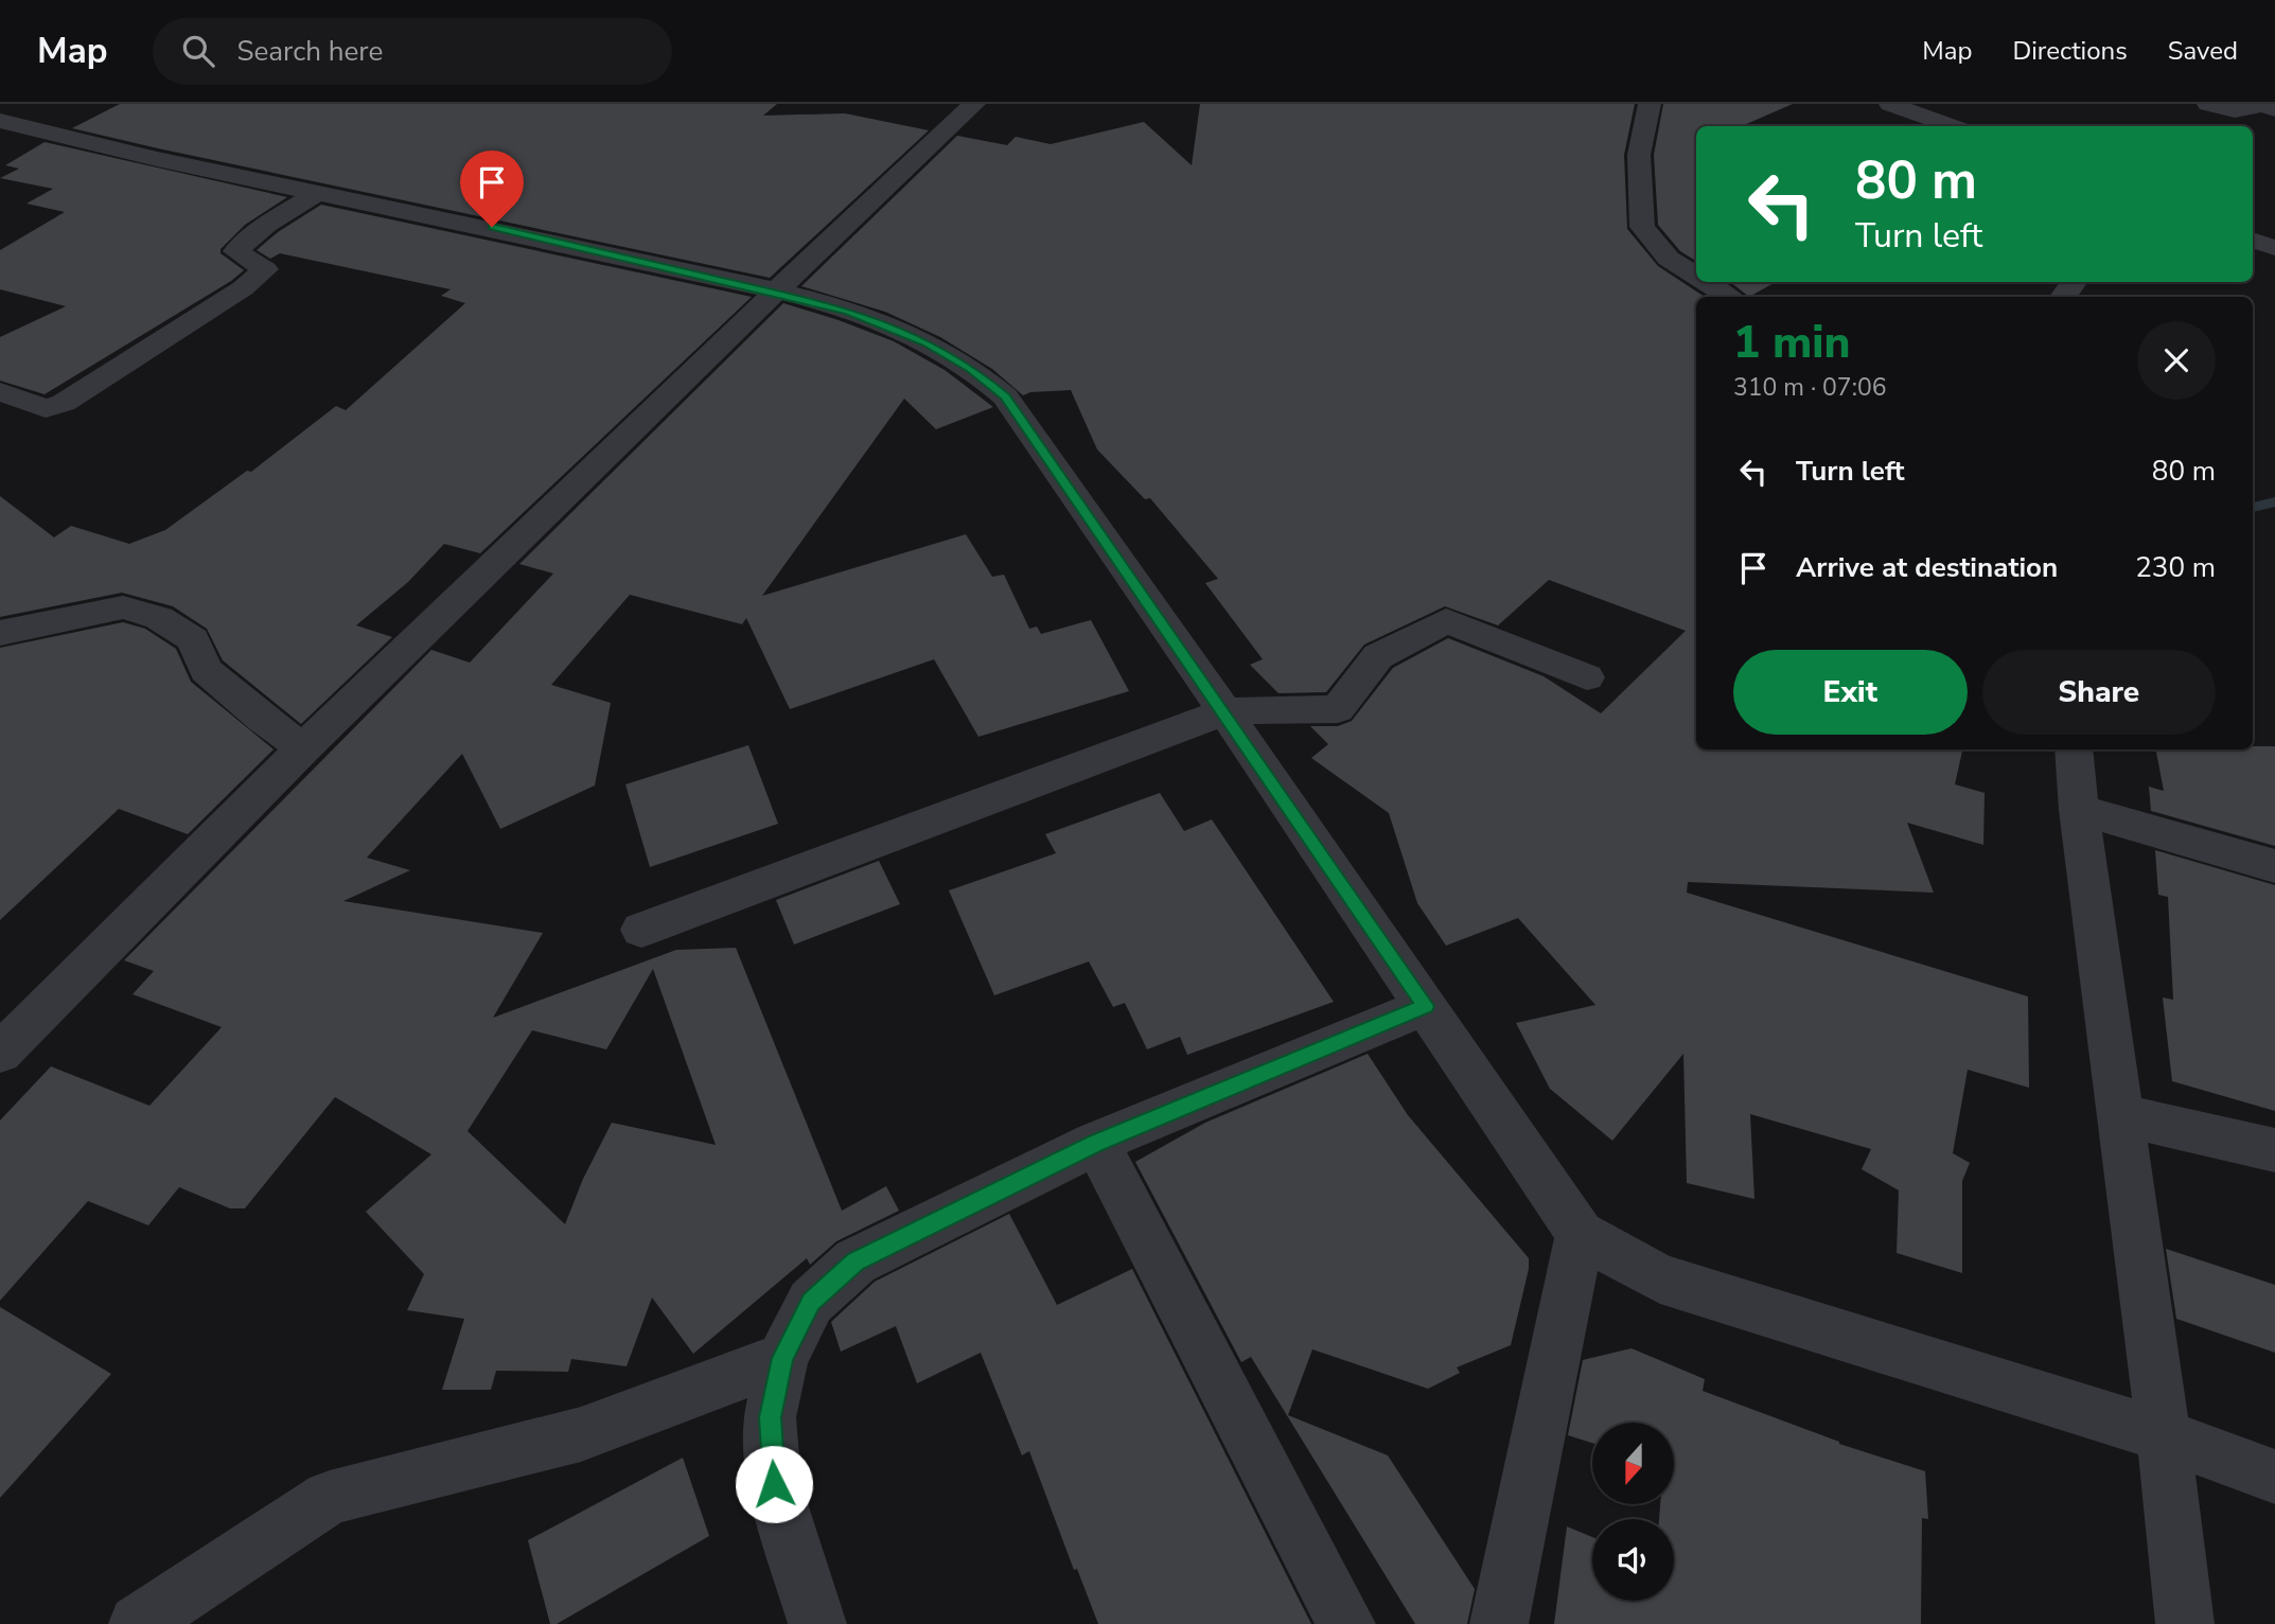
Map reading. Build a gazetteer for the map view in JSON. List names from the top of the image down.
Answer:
{
  "north": "bottom",
  "page": {
    "header": "Map",
    "search": "Search here",
    "nav": ["Map", "Directions", "Saved"],
    "turn": ["80 m", "Turn left"],
    "heading": ["1 min", "310 m · 07:06"],
    "list": [
      {
        "name": "Turn left",
        "value": "80 m"
      },
      {
        "name": "Arrive at destination",
        "value": "230 m"
      }
    ],
    "buttons": ["Exit", "Share"]
  }
}
